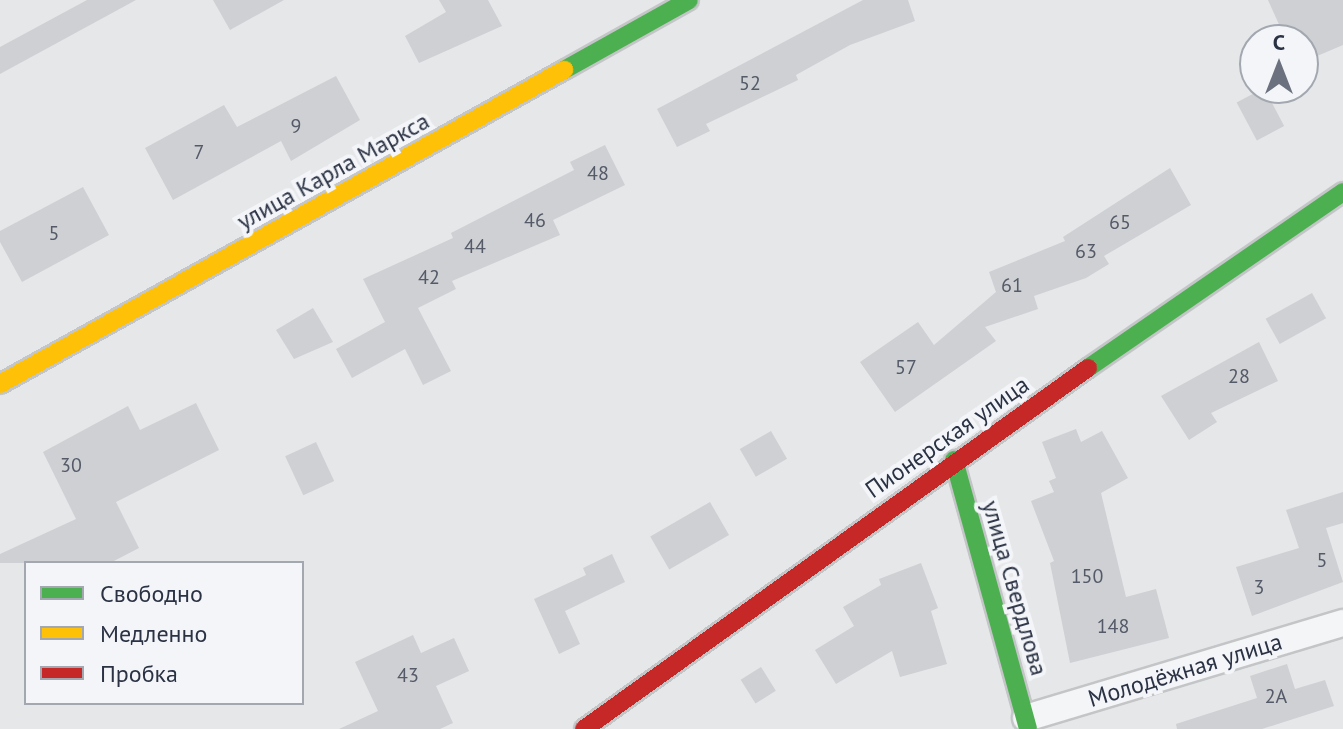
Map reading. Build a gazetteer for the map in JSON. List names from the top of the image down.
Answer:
{
  "streets": {
    "street": [
      "улица Карла Маркса",
      "Пионерская улица",
      "улица Свердлова",
      "Молодёжная улица"
    ]
  },
  "crossings": [
    ["Пионерская улица", "улица Свердлова"],
    ["улица Свердлова", "Молодёжная улица"]
  ],
  "house_numbers": [
    "52",
    "9",
    "7",
    "48",
    "46",
    "65",
    "5",
    "44",
    "63",
    "42",
    "61",
    "57",
    "28",
    "30",
    "5",
    "150",
    "3",
    "148",
    "43",
    "2А"
  ],
  "legend": ["Свободно", "Медленно", "Пробка"],
  "north": "top"
}
